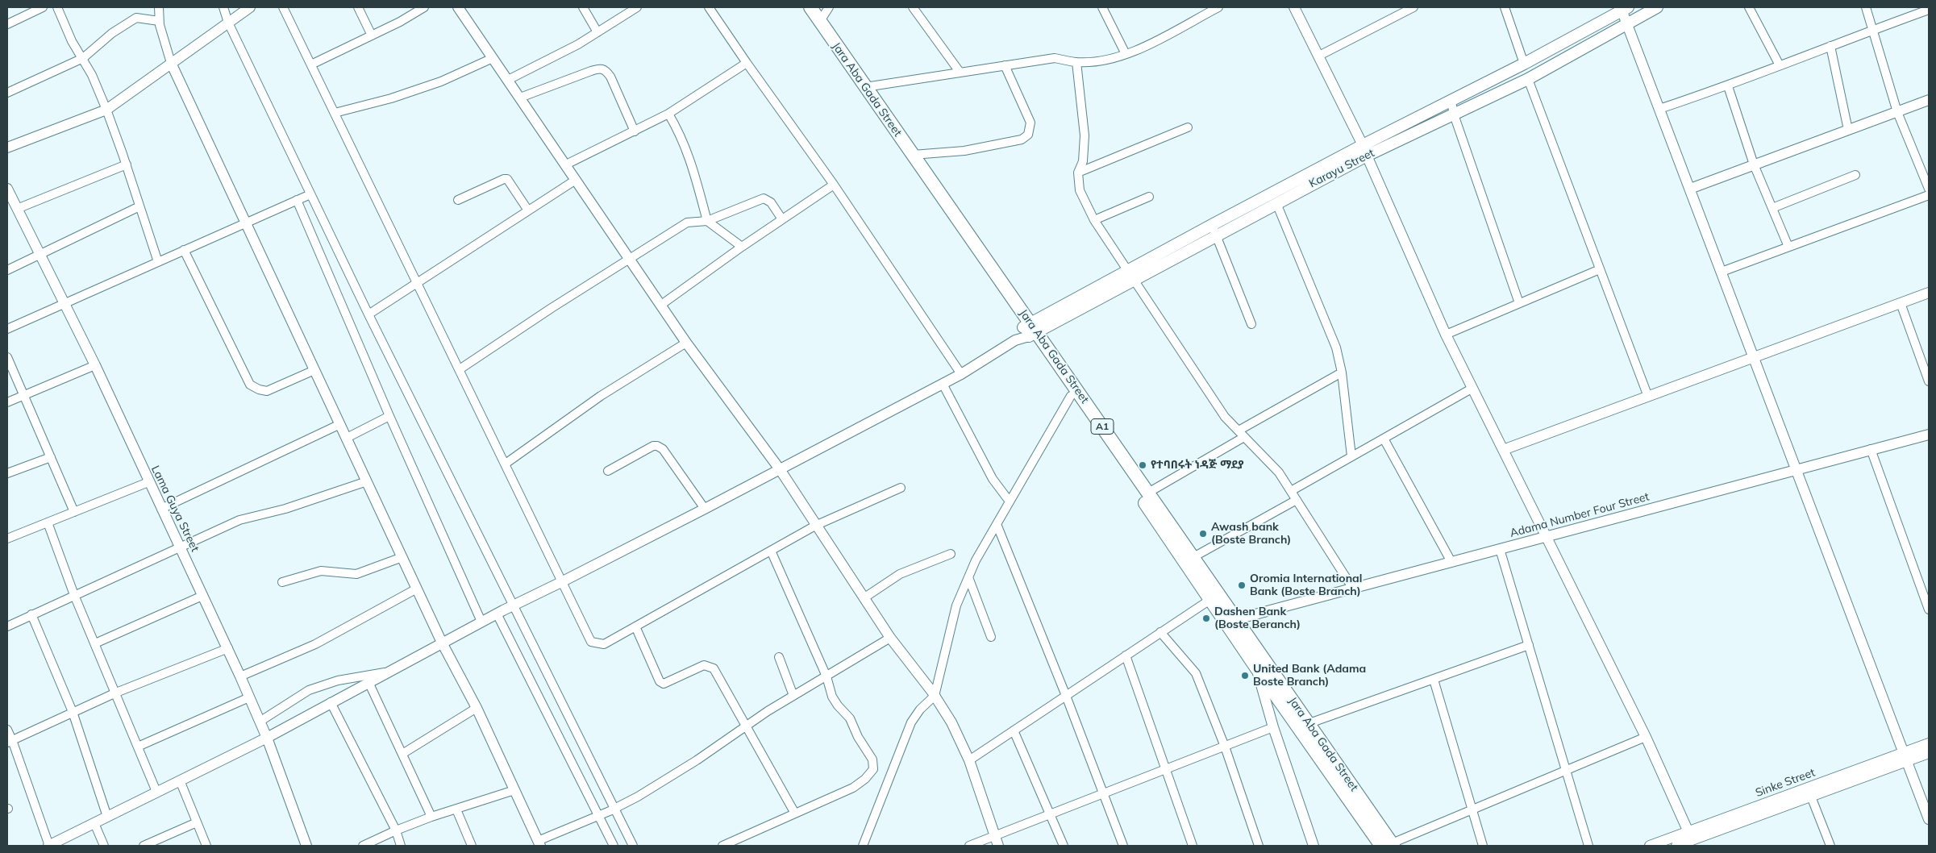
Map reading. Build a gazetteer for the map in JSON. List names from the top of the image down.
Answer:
{
  "streets": {
    "main road": ["Jara Aba Gada Street", "Karayu Street", "A1"],
    "street": ["Lama Guya Street", "Adama Number Four Street", "Sinke Street"]
  },
  "crossings": [
    ["Jara Aba Gada Street", "Karayu Street"],
    ["Jara Aba Gada Street", "Adama Number Four Street"]
  ],
  "places": [
    "የተባበሩት ነዳጅ ማደያ",
    "Awash bank (Boste Branch)",
    "Oromia International Bank (Boste Branch)",
    "Dashen Bank (Boste Beranch)",
    "United Bank (Adama Boste Branch)"
  ]
}
